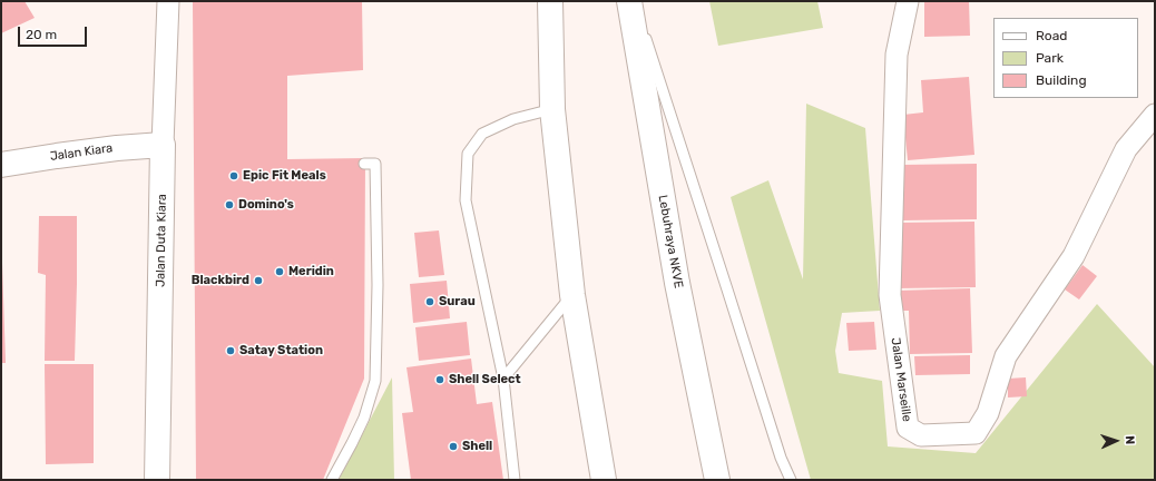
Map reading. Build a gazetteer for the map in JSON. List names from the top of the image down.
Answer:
{
  "streets": {
    "main road": ["Jalan Kiara", "Jalan Duta Kiara", "Lebuhraya NKVE"],
    "street": ["Jalan Marseille"]
  },
  "crossings": [
    ["Jalan Kiara", "Jalan Duta Kiara"]
  ],
  "places": [
    "Epic Fit Meals",
    "Domino's",
    "Meridin",
    "Blackbird",
    "Surau",
    "Satay Station",
    "Shell Select",
    "Shell"
  ],
  "legend": ["Road", "Park", "Building"],
  "scale_bar": "20 m",
  "north": "right"
}
